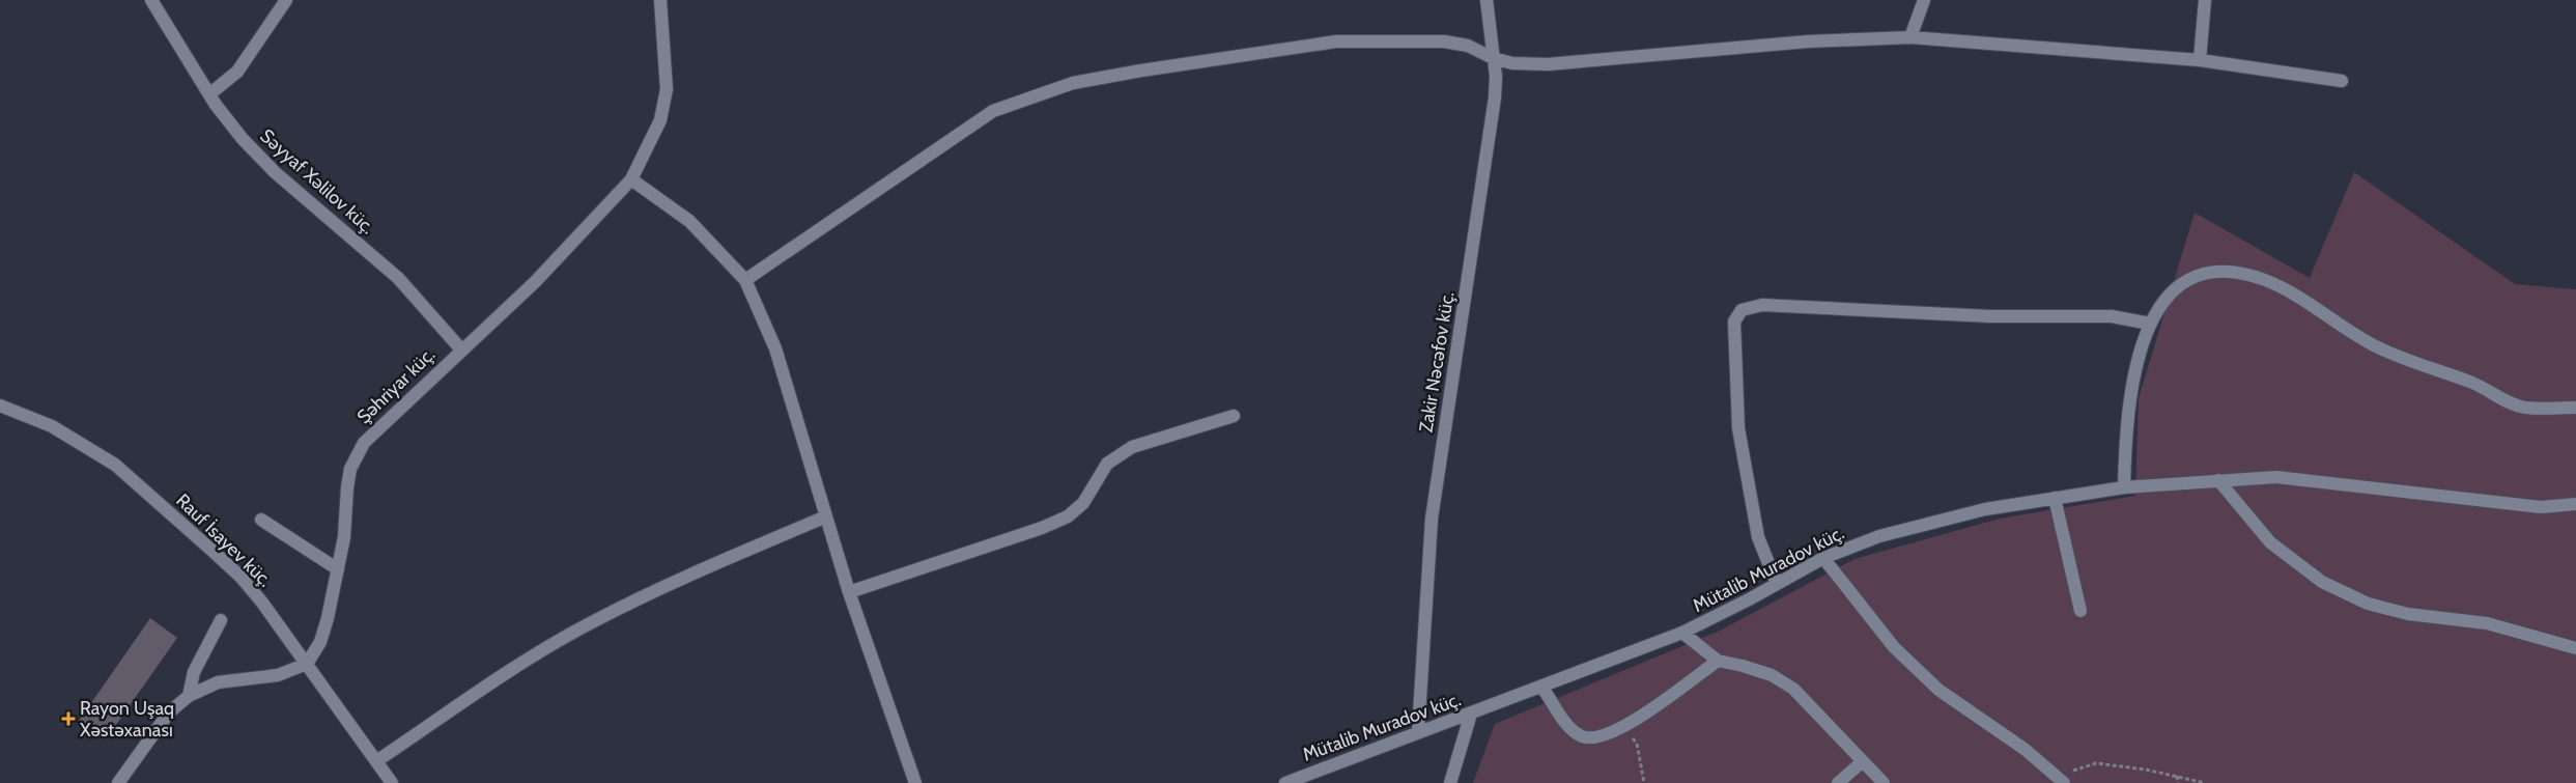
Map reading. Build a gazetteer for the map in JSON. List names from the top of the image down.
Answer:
{
  "streets": {
    "street": [
      "Səyyaf Xəlilov küç.",
      "Zakir Nəcəfov küç.",
      "Şəhriyar küç.",
      "Rauf İsayev küç.",
      "Mütalib Muradov küç."
    ]
  },
  "crossings": [
    ["Səyyaf Xəlilov küç.", "Şəhriyar küç."],
    ["Zakir Nəcəfov küç.", "Mütalib Muradov küç."],
    ["Şəhriyar küç.", "Rauf İsayev küç."]
  ],
  "places": {
    "health": ["Rayon Uşaq Xəstəxanası"]
  }
}
